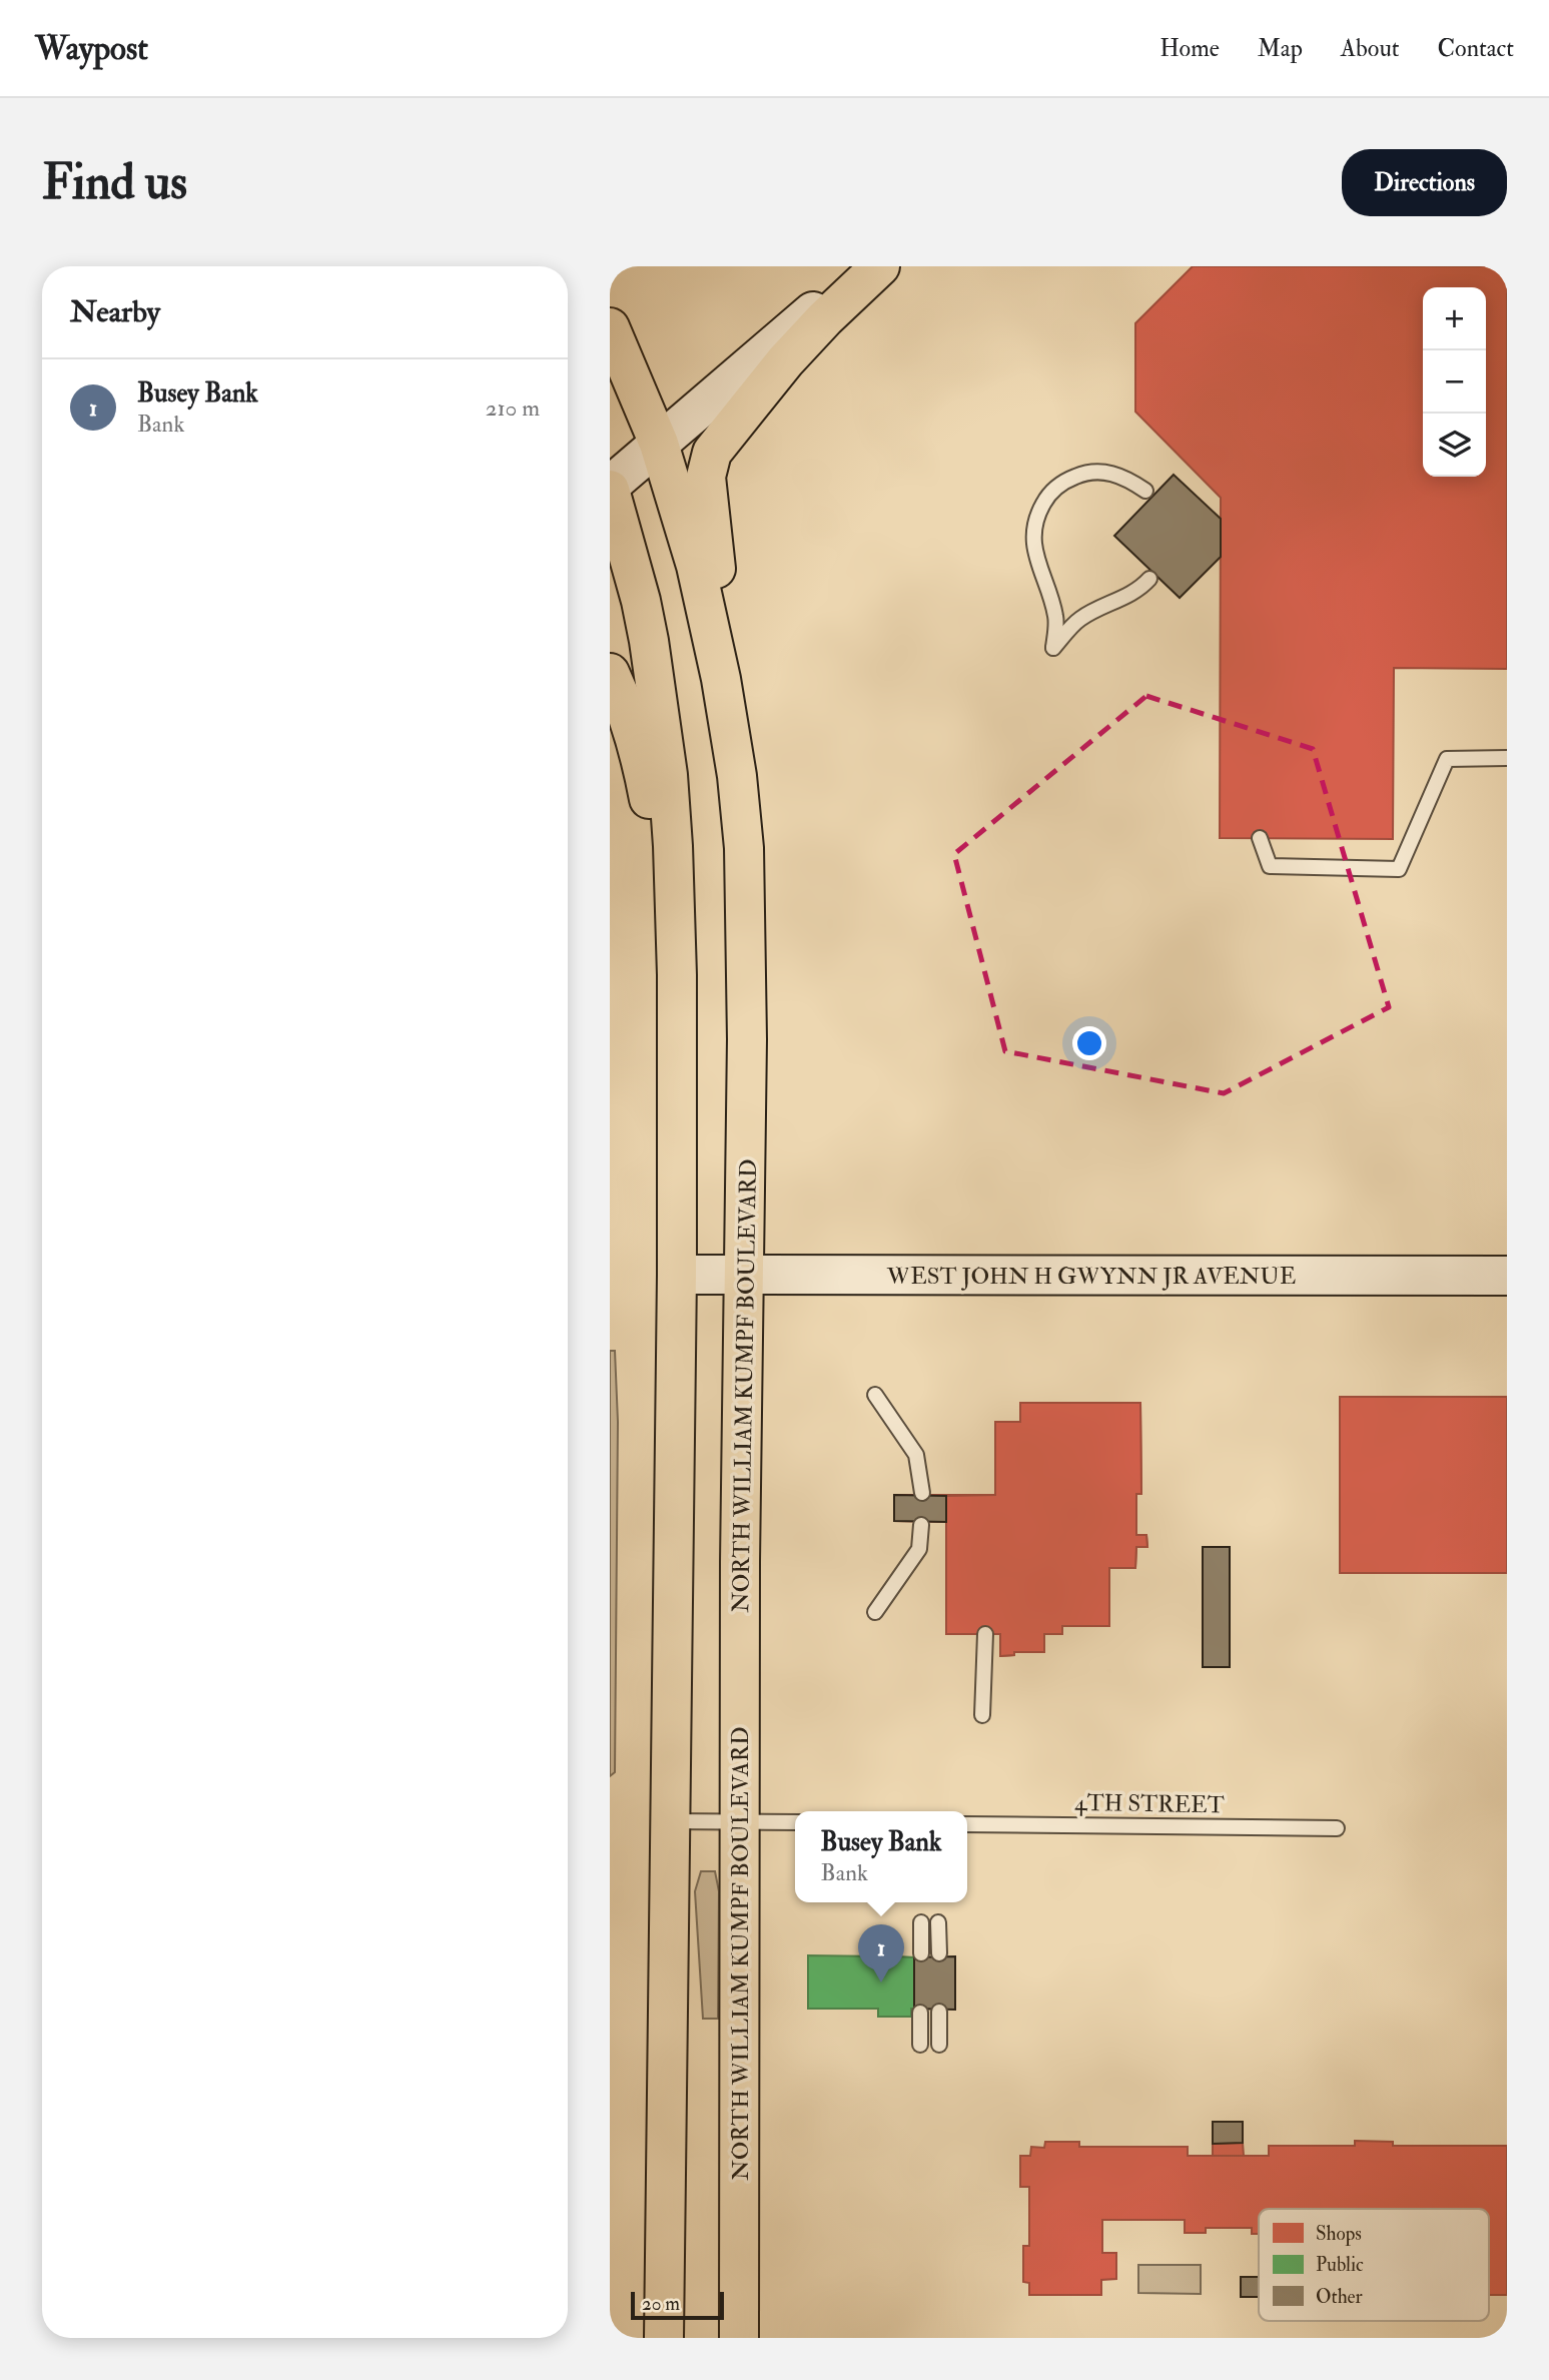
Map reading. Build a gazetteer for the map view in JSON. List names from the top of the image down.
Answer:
{
  "streets": {
    "main road": ["NORTH WILLIAM KUMPF BOULEVARD"],
    "street": ["WEST JOHN H GWYNN JR AVENUE"],
    "lane": ["4TH STREET"]
  },
  "crossings": [
    ["WEST JOHN H GWYNN JR AVENUE", "NORTH WILLIAM KUMPF BOULEVARD"]
  ],
  "legend": ["Shops", "Public", "Other"],
  "scale_bar": "20 m",
  "page": {
    "header": "Waypost",
    "nav": [
      "Home",
      "Map",
      "About",
      "Contact"
    ],
    "buttons": "Directions",
    "title": "Find us",
    "heading": "Nearby",
    "map_buttons": ["+", "−"],
    "list": [
      {
        "mark": "1",
        "name": "Busey Bank",
        "note": "Bank",
        "value": "210 m"
      }
    ],
    "popup": ["Busey Bank", "Bank"],
    "pins": "1",
    "scale": "20 m"
  }
}
